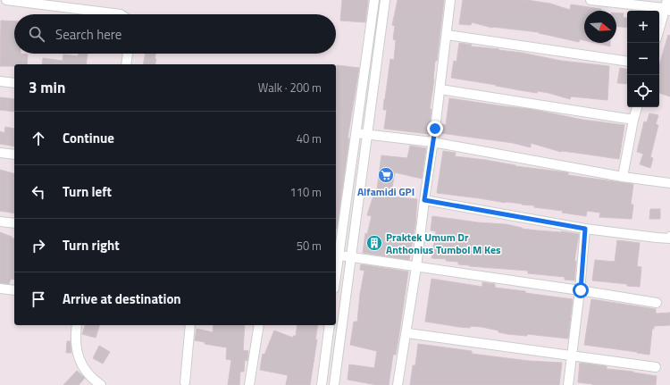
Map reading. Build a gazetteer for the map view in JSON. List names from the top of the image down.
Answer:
{
  "places": {
    "supermarket": ["Alfamidi GPI"],
    "building": ["Praktek Umum Dr Anthonius Tumbol M Kes"]
  },
  "north": "right",
  "page": {
    "map_buttons": ["+", "−"],
    "search": "Search here",
    "heading": ["3 min", "Walk · 200 m"],
    "list": [
      ["Continue", "40 m"],
      ["Turn left", "110 m"],
      ["Turn right", "50 m"],
      "Arrive at destination"
    ]
  }
}
